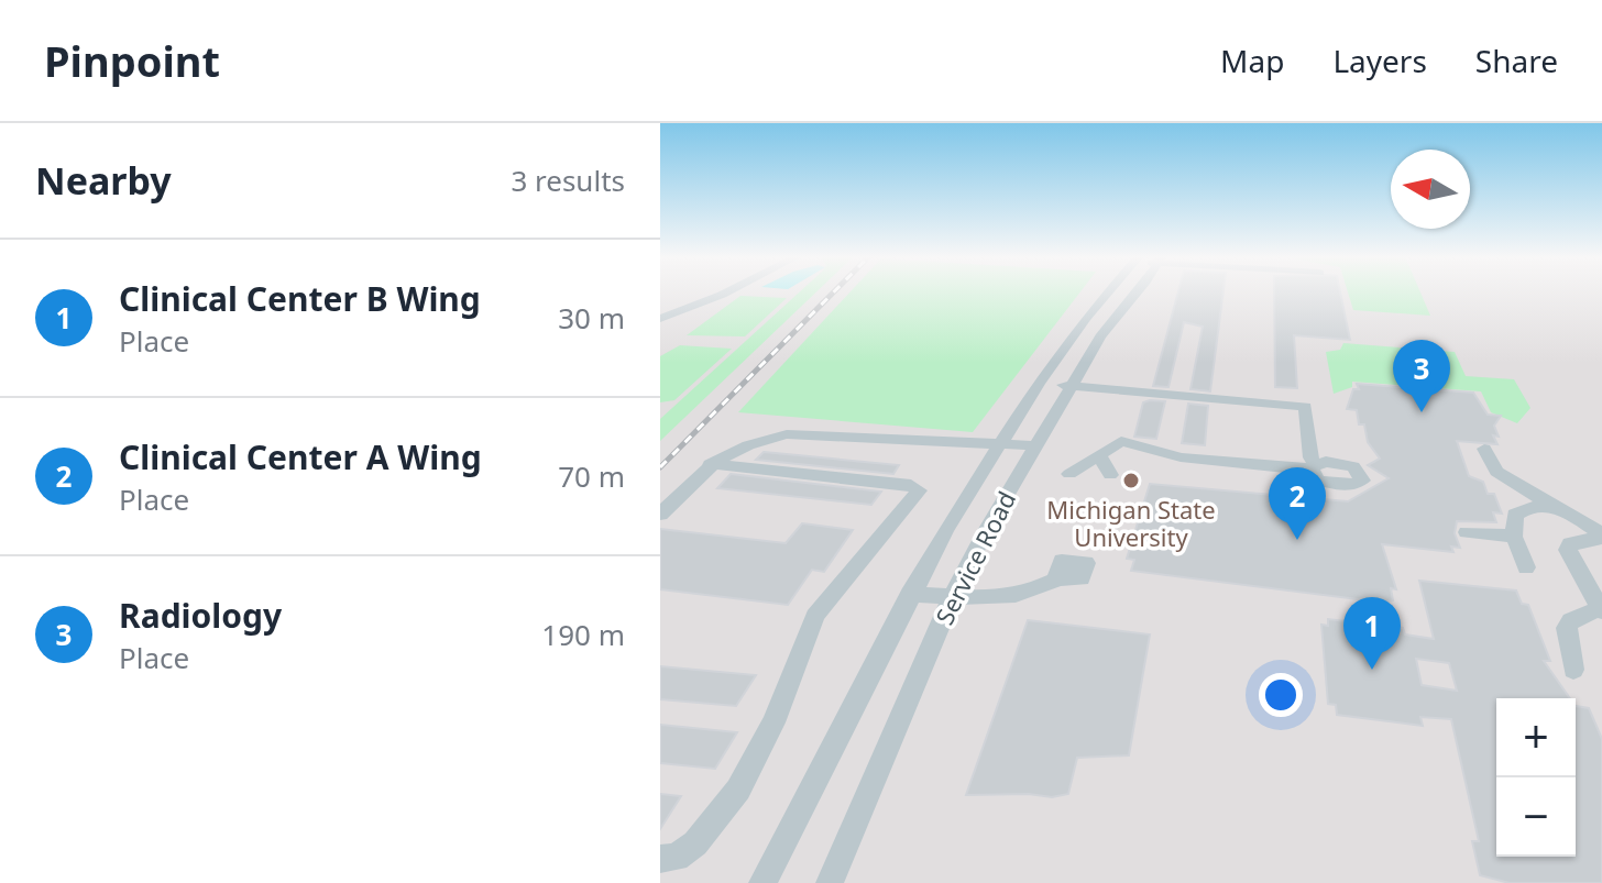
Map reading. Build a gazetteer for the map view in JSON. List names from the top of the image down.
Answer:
{
  "streets": {
    "street": ["Service Road"]
  },
  "places": ["Michigan State University"],
  "north": "left",
  "page": {
    "header": "Pinpoint",
    "nav": ["Map", "Layers", "Share"],
    "heading": ["Nearby", "3 results"],
    "list": [
      {
        "mark": "1",
        "name": "Clinical Center B Wing",
        "note": "Place",
        "value": "30 m"
      },
      {
        "mark": "2",
        "name": "Clinical Center A Wing",
        "note": "Place",
        "value": "70 m"
      },
      {
        "mark": "3",
        "name": "Radiology",
        "note": "Place",
        "value": "190 m"
      }
    ],
    "pins": ["3", "2", "1"],
    "map_buttons": ["+", "−"]
  }
}
